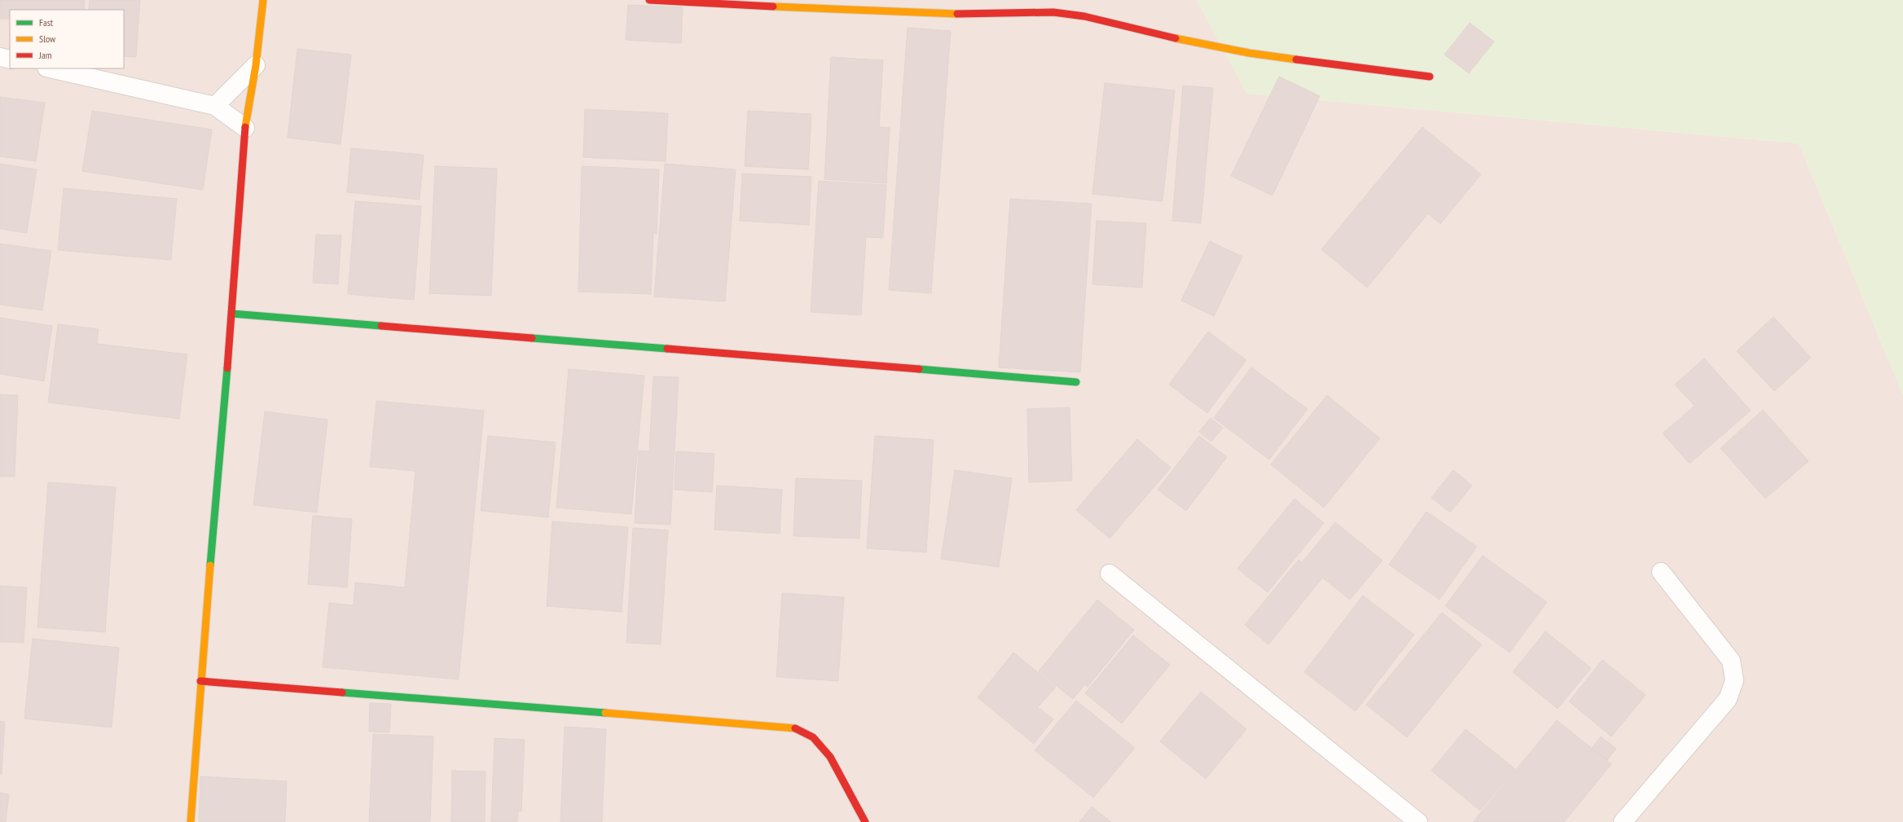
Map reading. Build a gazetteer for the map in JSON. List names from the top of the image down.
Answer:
{
  "legend": ["Fast", "Slow", "Jam"]
}
